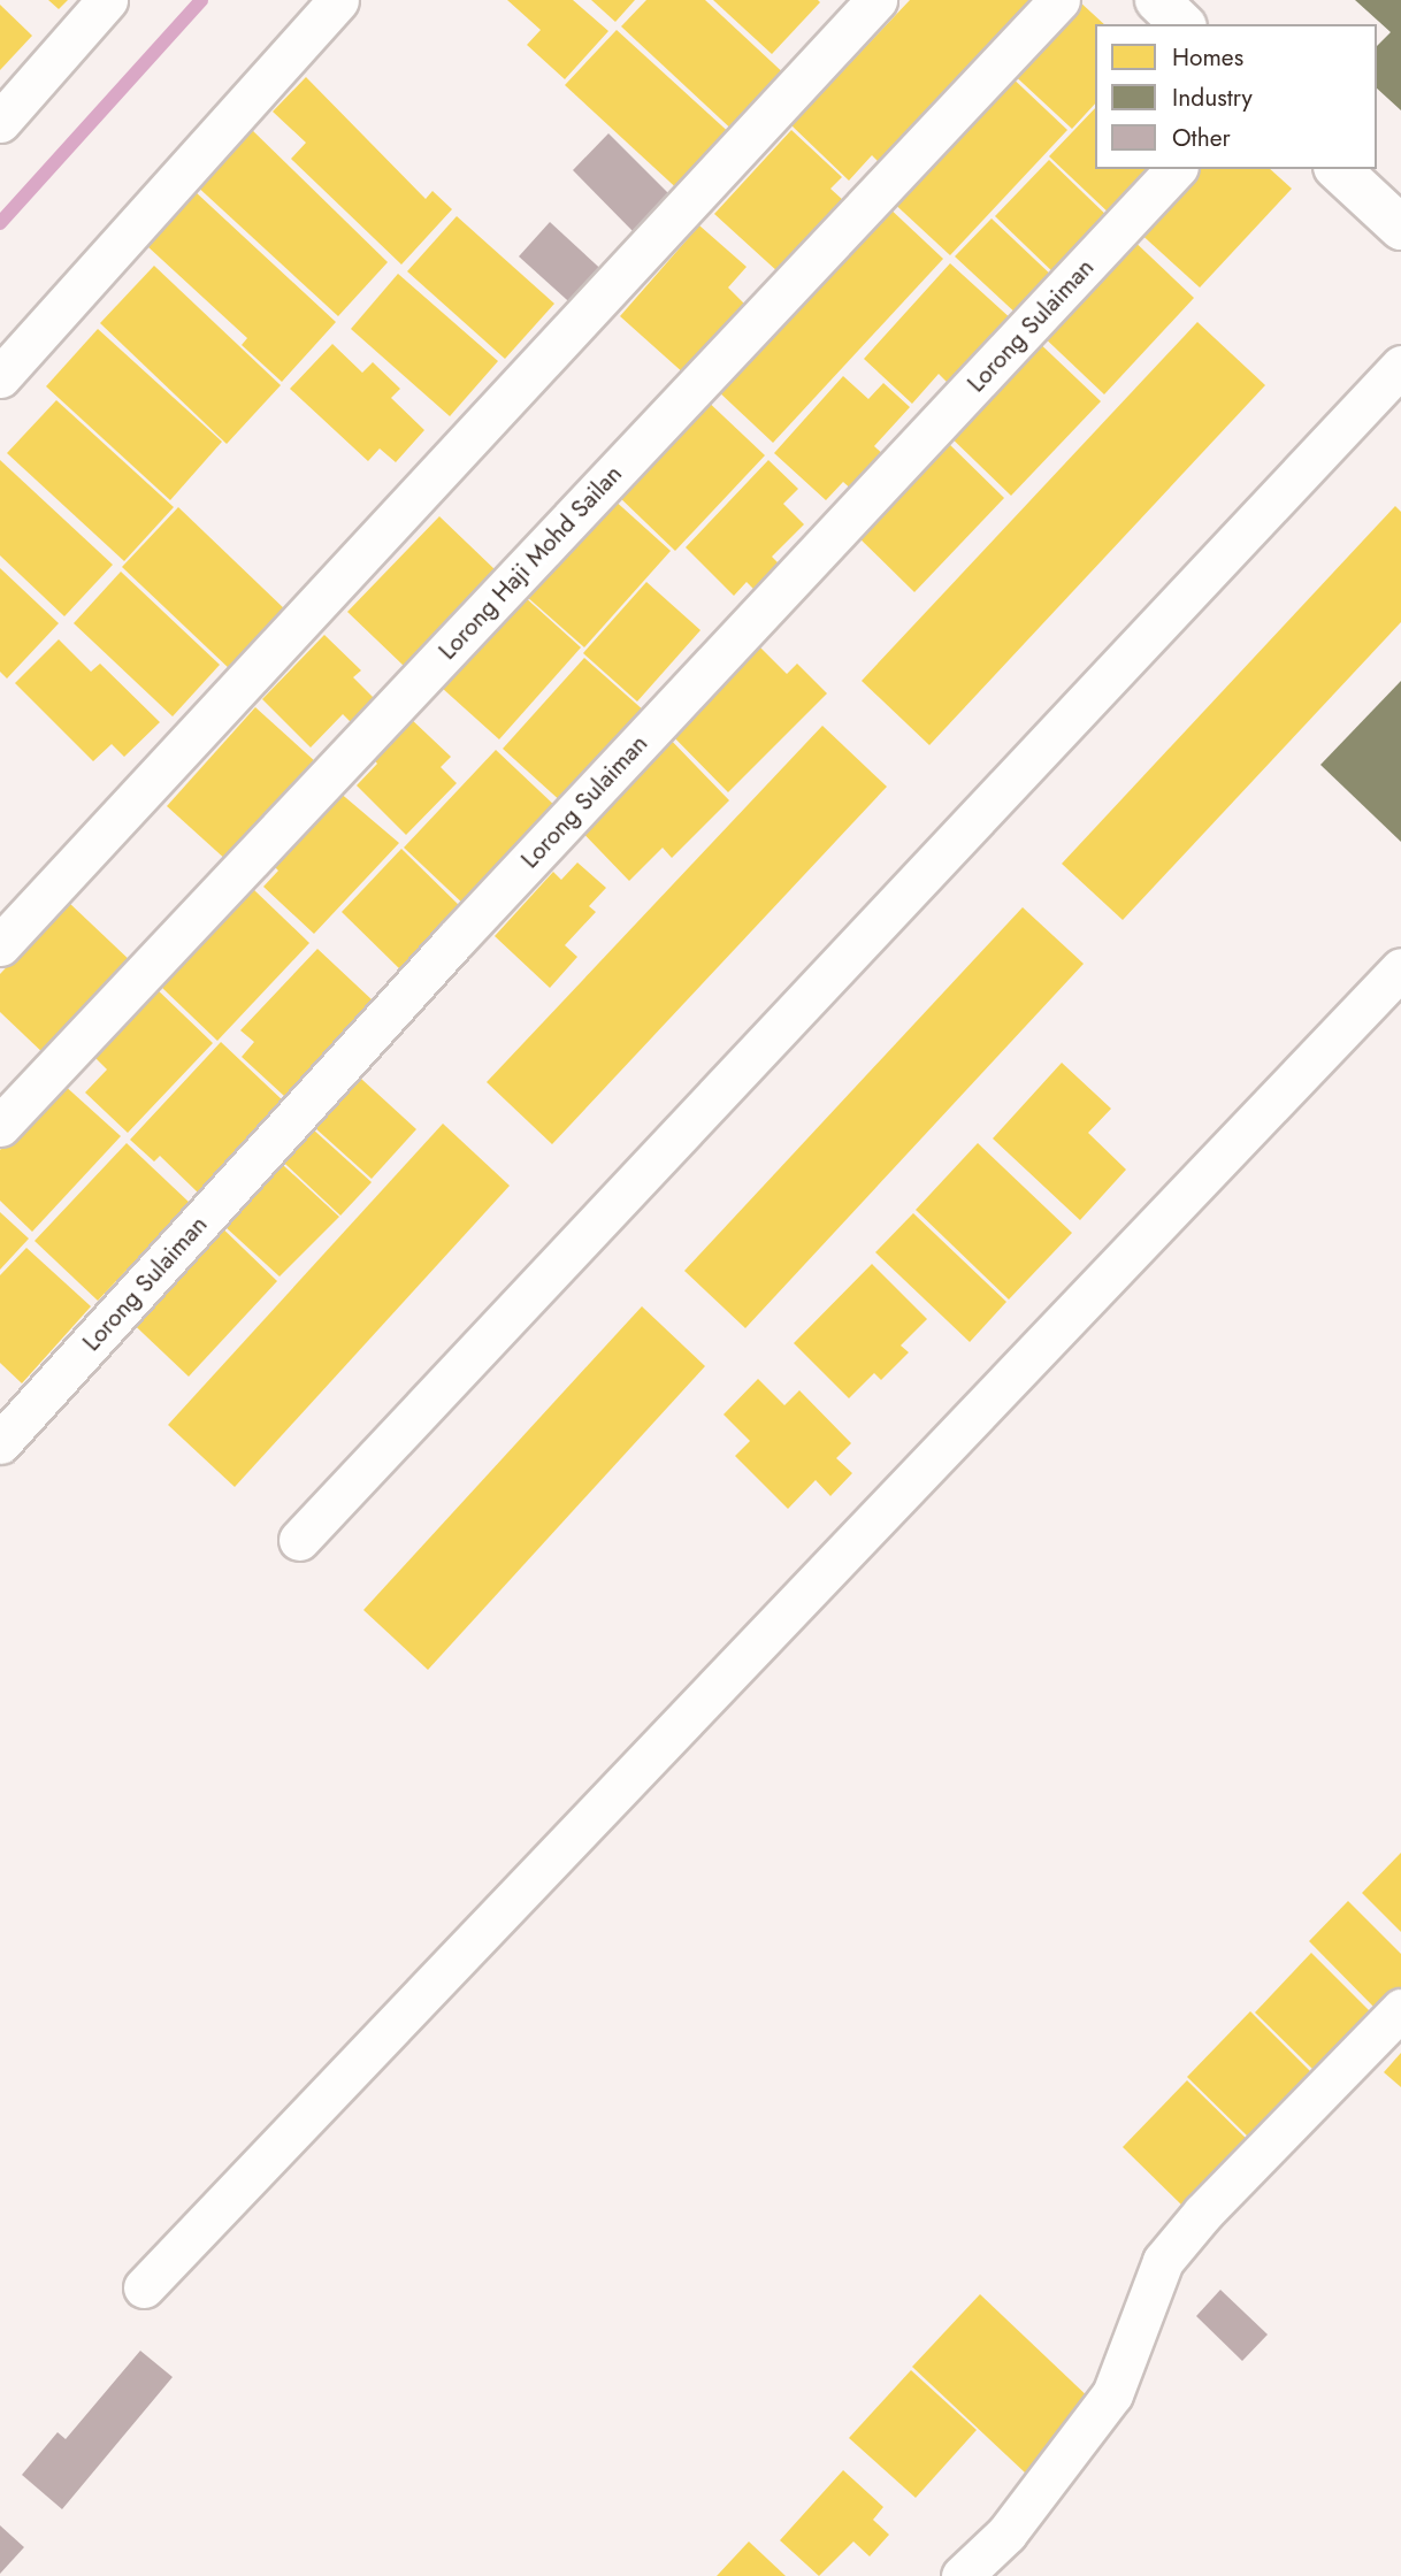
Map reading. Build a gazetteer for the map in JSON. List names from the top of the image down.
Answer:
{
  "streets": {
    "street": ["Lorong Sulaiman", "Lorong Haji Mohd Sailan"]
  },
  "legend": ["Homes", "Industry", "Other"]
}
